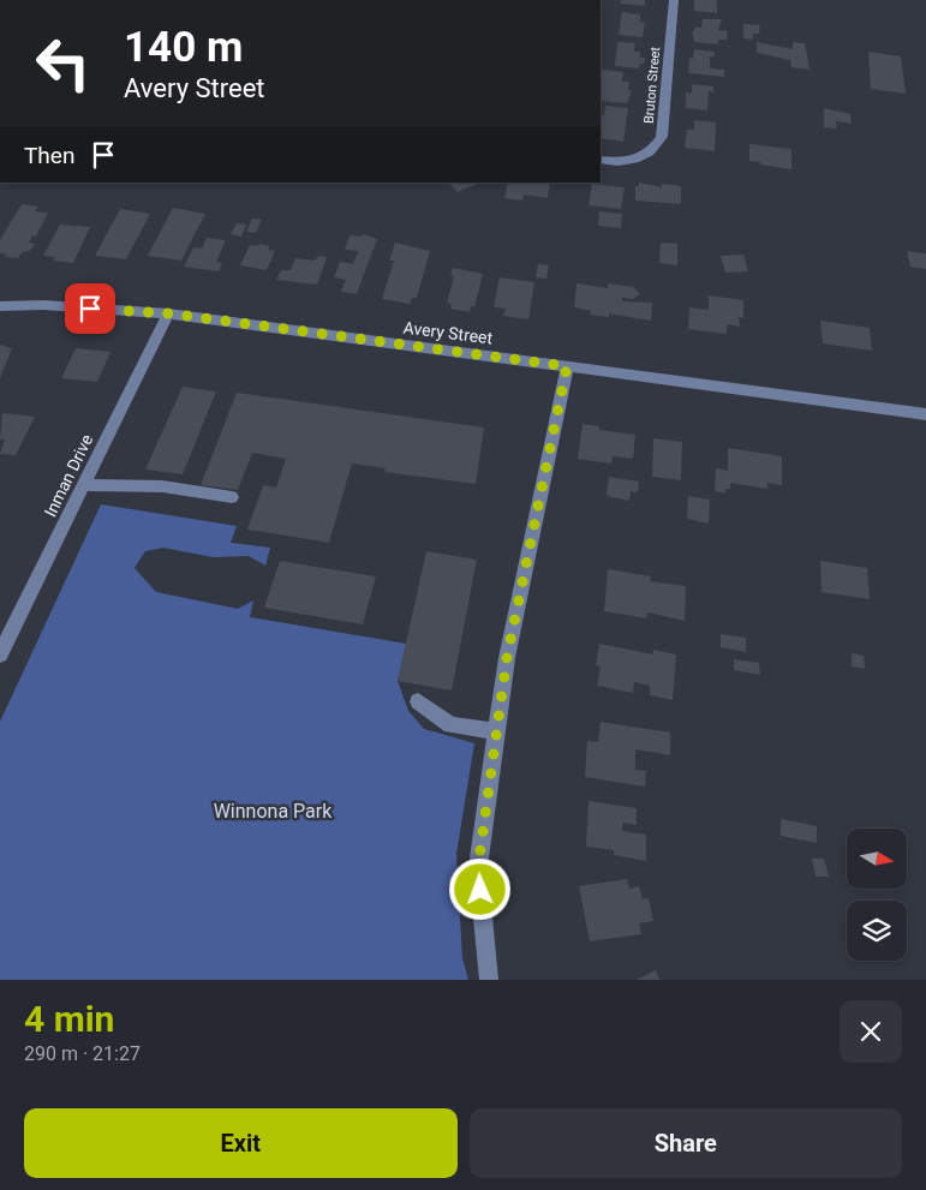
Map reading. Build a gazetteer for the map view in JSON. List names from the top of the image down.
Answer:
{
  "streets": {
    "street": ["Bruton Street", "Avery Street", "Inman Drive"]
  },
  "crossings": [
    ["Avery Street", "Inman Drive"]
  ],
  "parks": ["Winnona Park"],
  "north": "right",
  "page": {
    "turn": ["140 m", "Avery Street"],
    "then": "Then",
    "heading": ["4 min", "290 m · 21:27"],
    "buttons": ["Exit", "Share"]
  }
}
